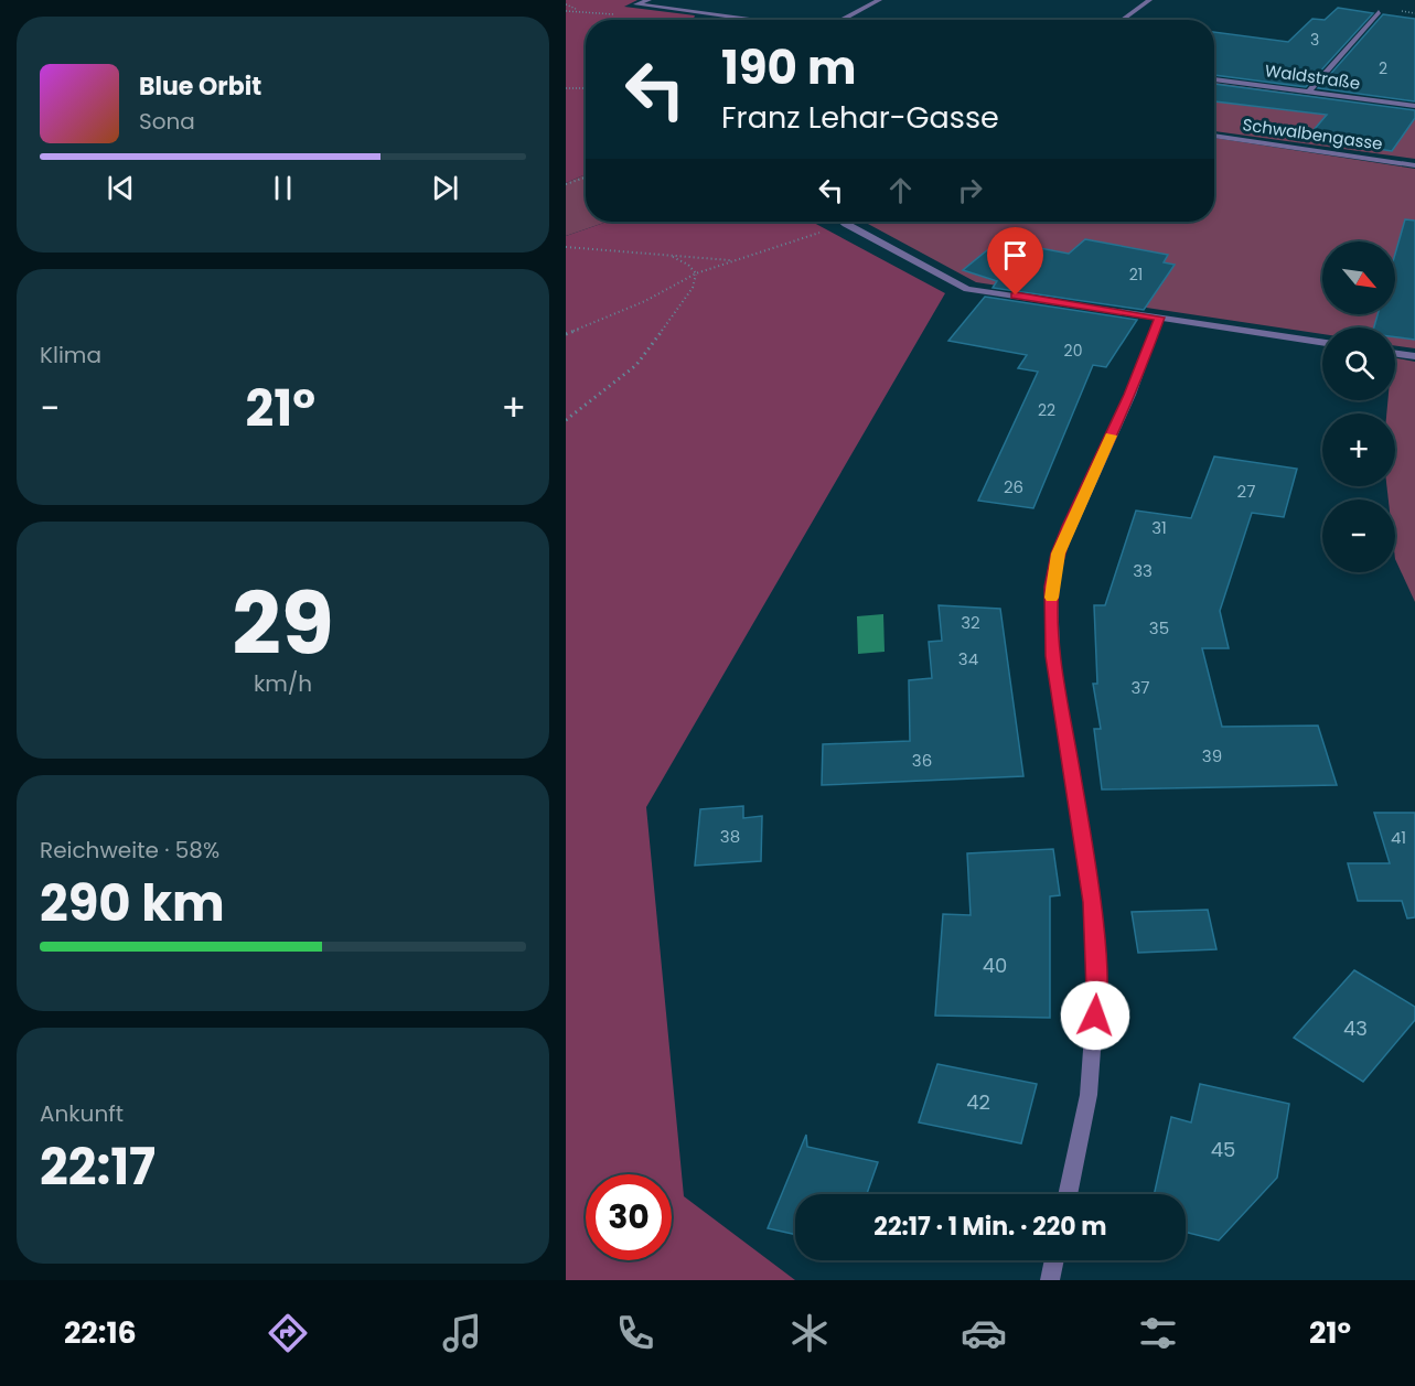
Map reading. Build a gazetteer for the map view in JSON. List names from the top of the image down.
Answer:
{
  "streets": {
    "street": ["Waldstraße", "Schwalbengasse"]
  },
  "house_numbers": [
    "3",
    "2",
    "21",
    "20",
    "22",
    "26",
    "27",
    "31",
    "33",
    "32",
    "35",
    "34",
    "37",
    "39",
    "36",
    "38",
    "41",
    "40",
    "43",
    "42",
    "45"
  ],
  "north": "bottom right",
  "page": {
    "turn": ["190 m", "Franz Lehar-Gasse"],
    "song": ["Blue Orbit", "Sona"],
    "map_buttons": ["+", "−"],
    "tile": [
      "Klima",
      ["29", "km/h"],
      ["Reichweite · 58%", "290 km"],
      ["Ankunft", "22:17"]
    ],
    "heat": ["−", "21°", "+"],
    "limit": "30",
    "trip": "22:17 · 1 Min. · 220 m",
    "tabs": ["22:16", "21°"]
  }
}
